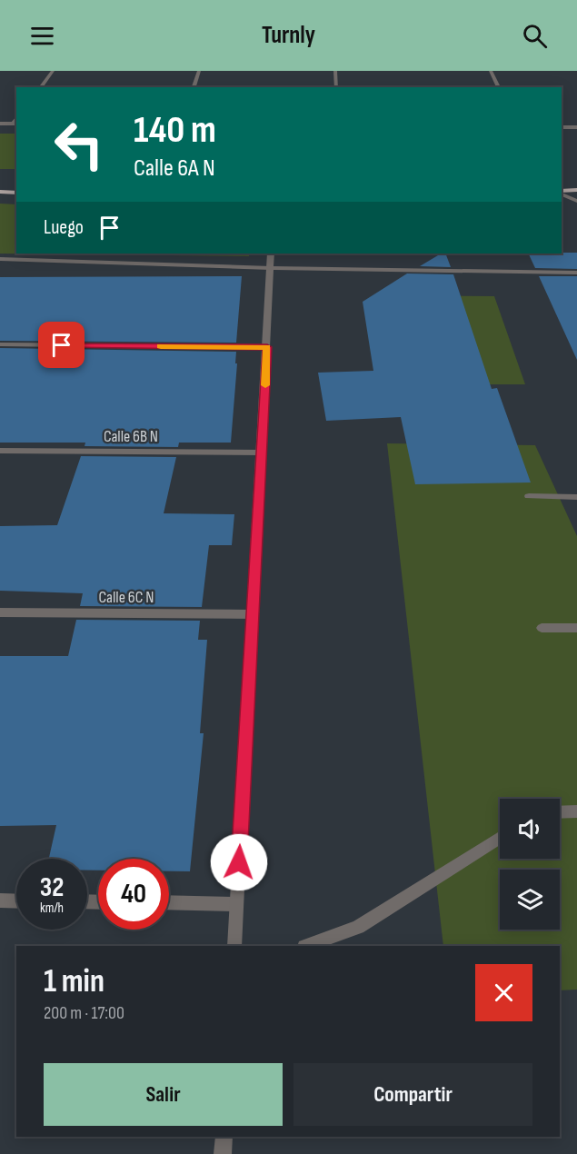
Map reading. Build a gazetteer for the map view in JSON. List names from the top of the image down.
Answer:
{
  "streets": {
    "street": ["Calle 6B N", "Calle 6C N"]
  },
  "page": {
    "header": "Turnly",
    "turn": ["140 m", "Calle 6A N"],
    "then": "Luego",
    "speed": "32 km/h",
    "limit": "40",
    "heading": ["1 min", "200 m · 17:00"],
    "buttons": ["Salir", "Compartir"]
  }
}
